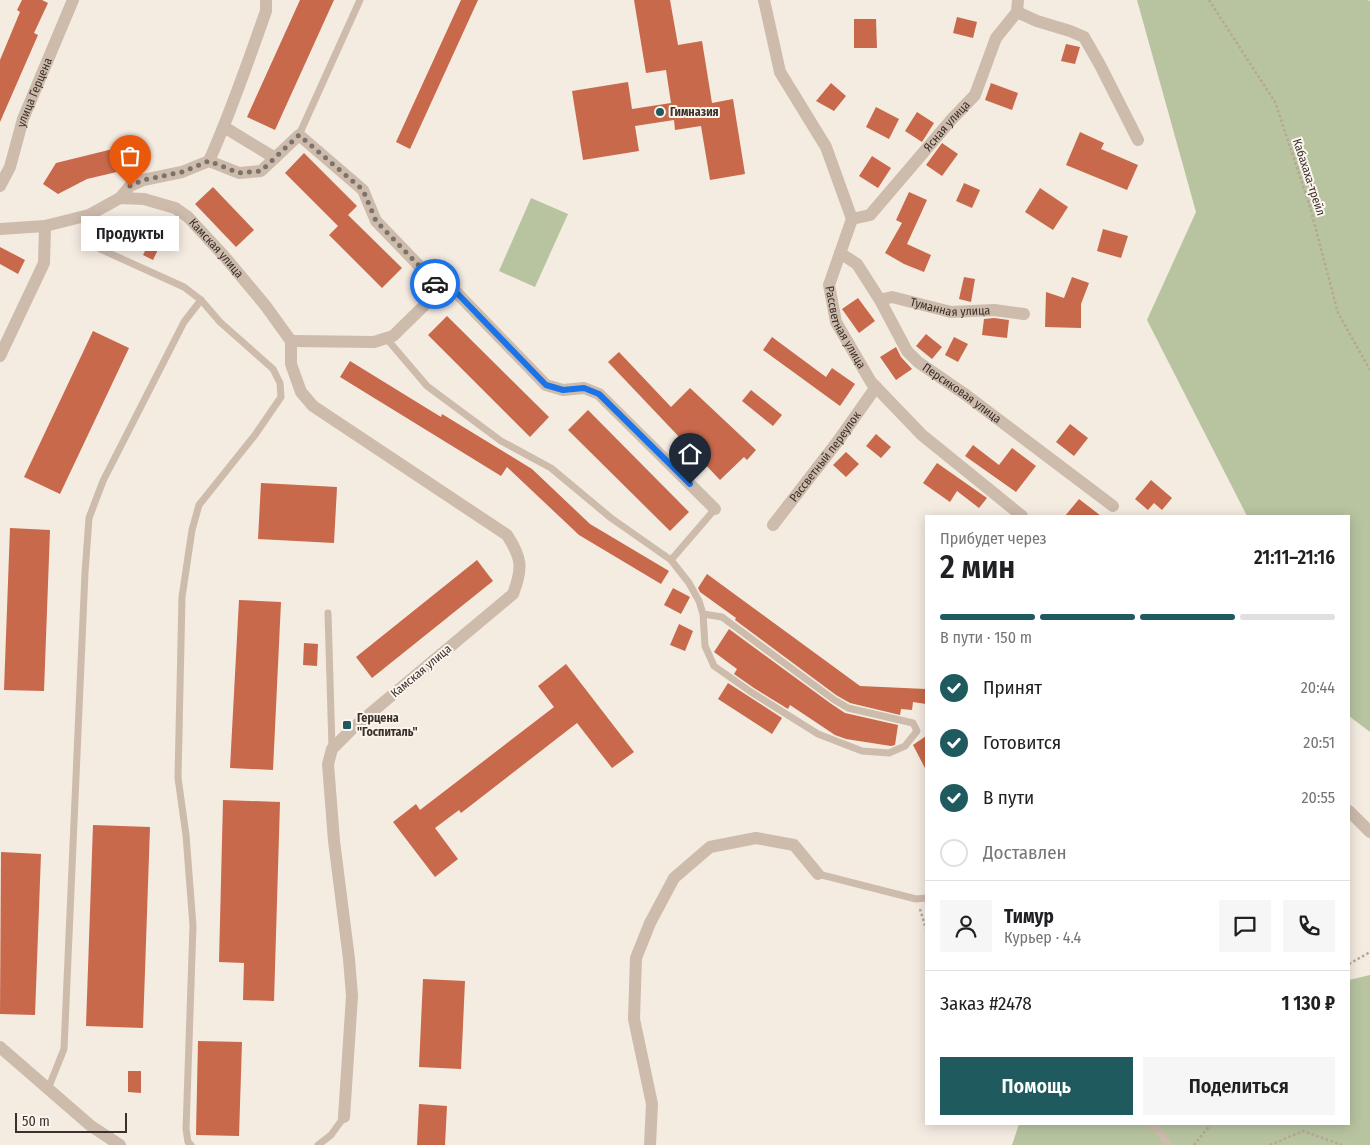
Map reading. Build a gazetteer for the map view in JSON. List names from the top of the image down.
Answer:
{
  "streets": {
    "street": [
      "улица Герцена",
      "Ясная улица",
      "Камская улица",
      "Туманная улица",
      "Рассветная улица",
      "Персиковая улица",
      "Рассветный переулок"
    ],
    "path": ["Кабахаха-трейл"]
  },
  "crossings": [
    ["Ясная улица", "Рассветная улица"],
    ["Туманная улица", "Персиковая улица"],
    ["Рассветная улица", "Персиковая улица"],
    ["Рассветная улица", "Рассветный переулок"]
  ],
  "places": {
    "other": ["Гимназия", "Продукты"],
    "transit": ["Герцена \"Госпиталь\""]
  },
  "scale_bar": "50 m",
  "page": {
    "bubble": "Продукты",
    "heading": ["2 мин", "Прибудет через", "21:11–21:16"],
    "panel": [
      "Тимур",
      "Курьер · 4.4",
      "Заказ #2478",
      "1 130 ₽"
    ],
    "bar": "В пути · 150 m",
    "list": [
      ["Принят", "20:44"],
      ["Готовится", "20:51"],
      ["В пути", "20:55"],
      "Доставлен"
    ],
    "buttons": ["Помощь", "Поделиться"],
    "scale": "50 m"
  }
}
